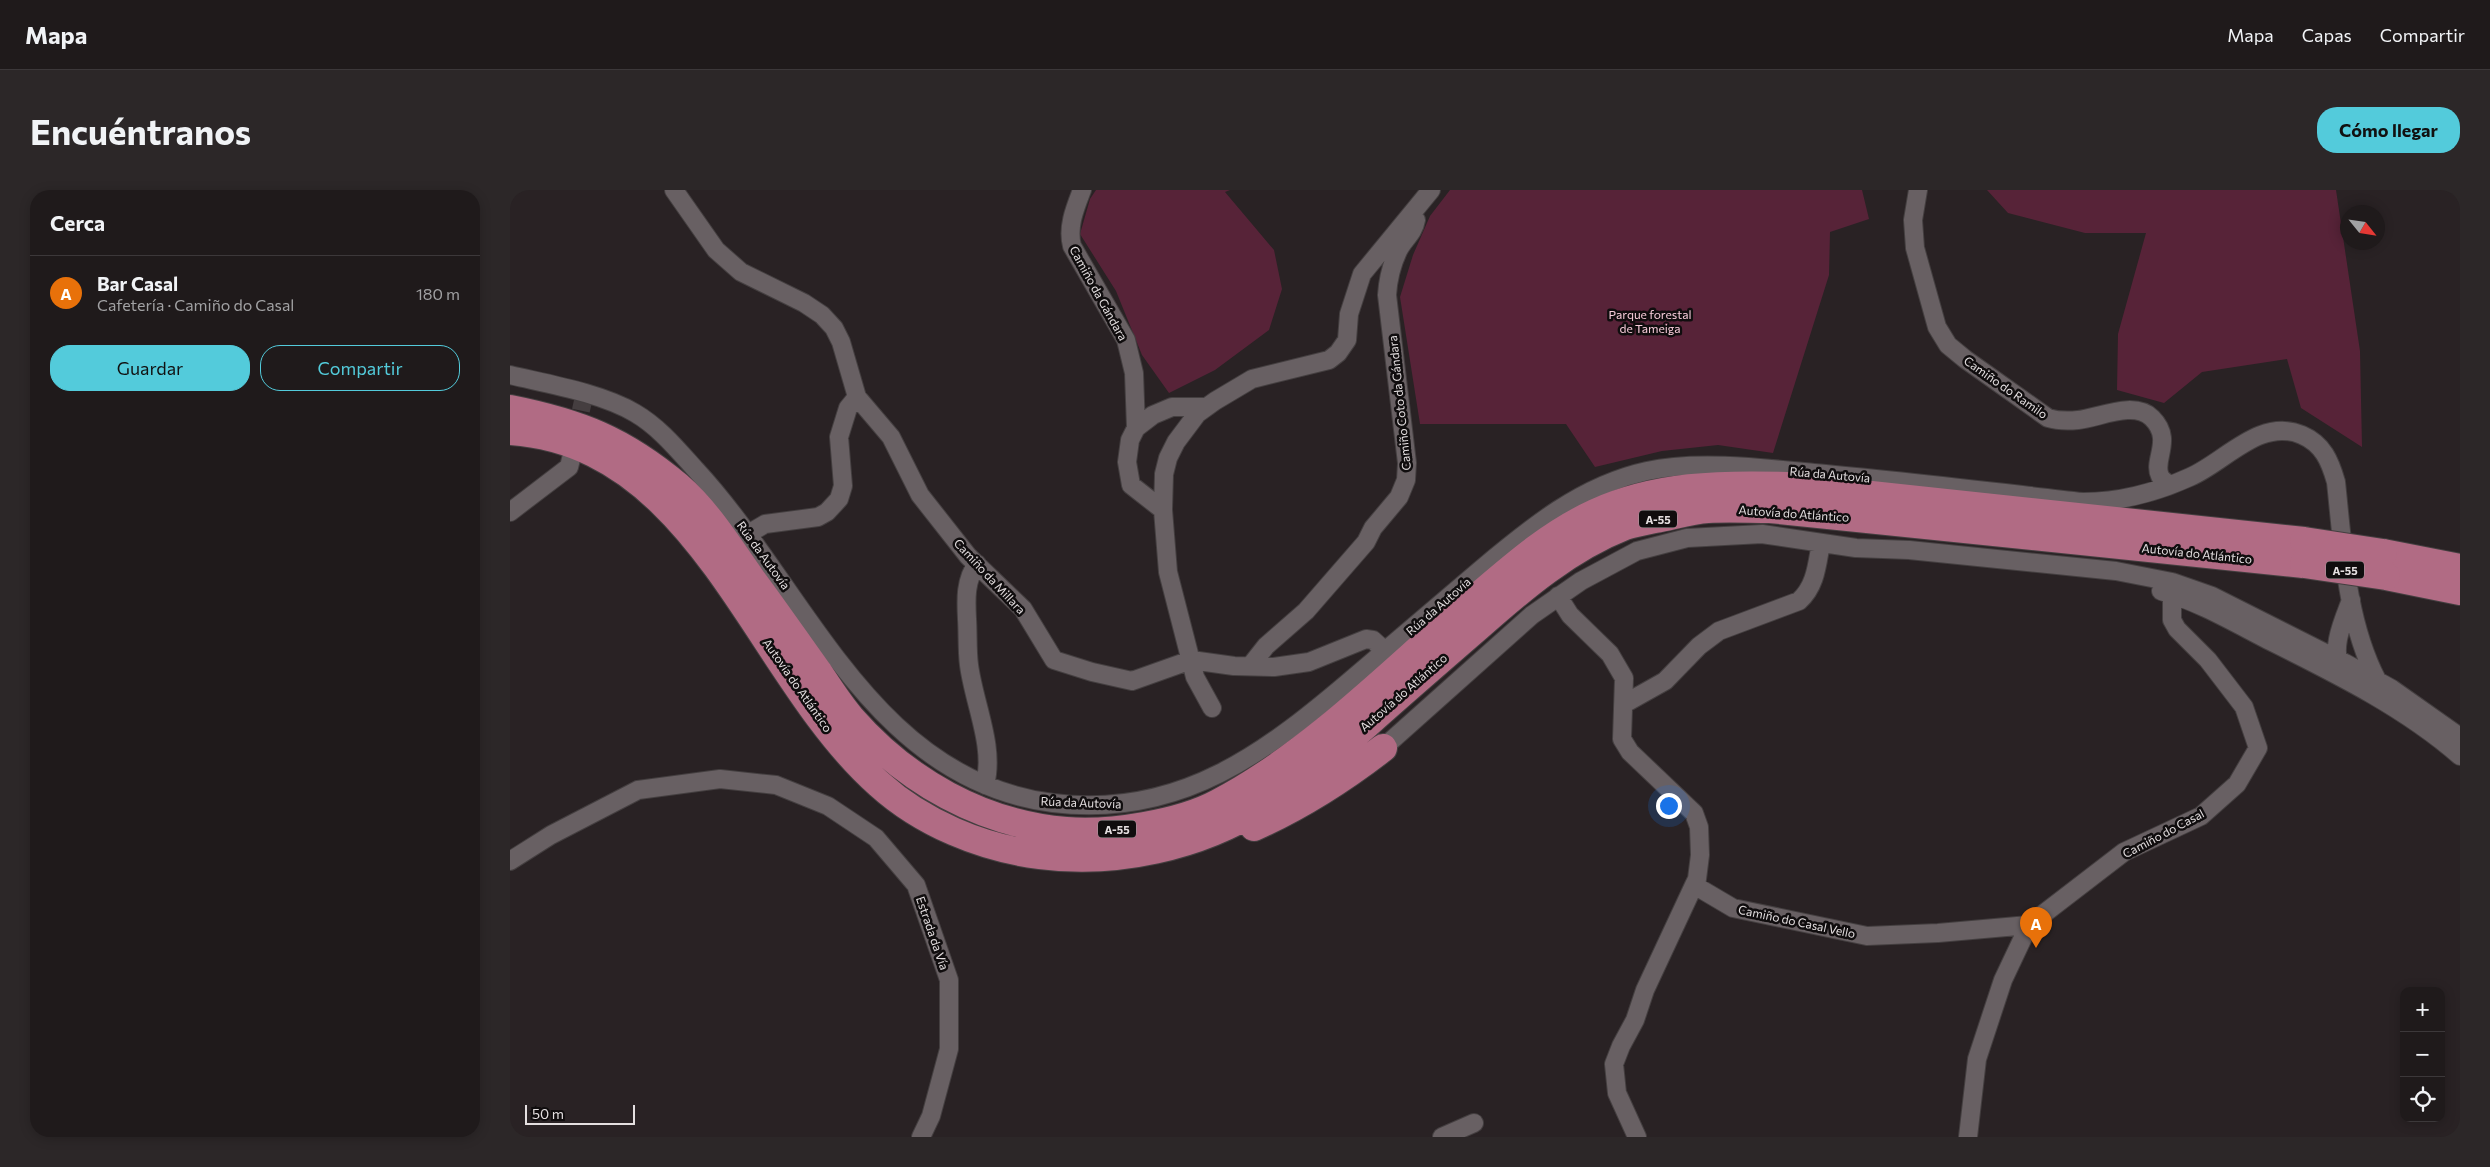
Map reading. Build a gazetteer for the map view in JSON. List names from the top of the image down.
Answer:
{
  "streets": {
    "highway": ["Autovía do Atlántico", "A-55"],
    "street": [
      "Camiño da Gándara",
      "Camiño do Ramilo",
      "Camiño Coto da Gándara",
      "Rúa da Autovía",
      "Camiño da Millara",
      "Camiño do Casal",
      "Camiño do Casal Vello",
      "Estrada da Vía"
    ]
  },
  "crossings": [
    ["Camiño Coto da Gándara", "Camiño da Millara"],
    ["Rúa da Autovía", "Camiño da Millara"],
    ["Camiño do Casal", "Camiño do Casal Vello"]
  ],
  "parks": ["Parque forestal de Tameiga"],
  "scale_bar": "50 m",
  "north": "bottom right",
  "page": {
    "header": "Mapa",
    "nav": ["Mapa", "Capas", "Compartir"],
    "buttons": [
      "Cómo llegar",
      ["Guardar", "Compartir"]
    ],
    "title": "Encuéntranos",
    "heading": "Cerca",
    "list": [
      {
        "mark": "A",
        "name": "Bar Casal",
        "note": "Cafetería · Camiño do Casal",
        "value": "180 m"
      }
    ],
    "pins": "A",
    "map_buttons": ["+", "−"],
    "scale": "50 m"
  }
}
